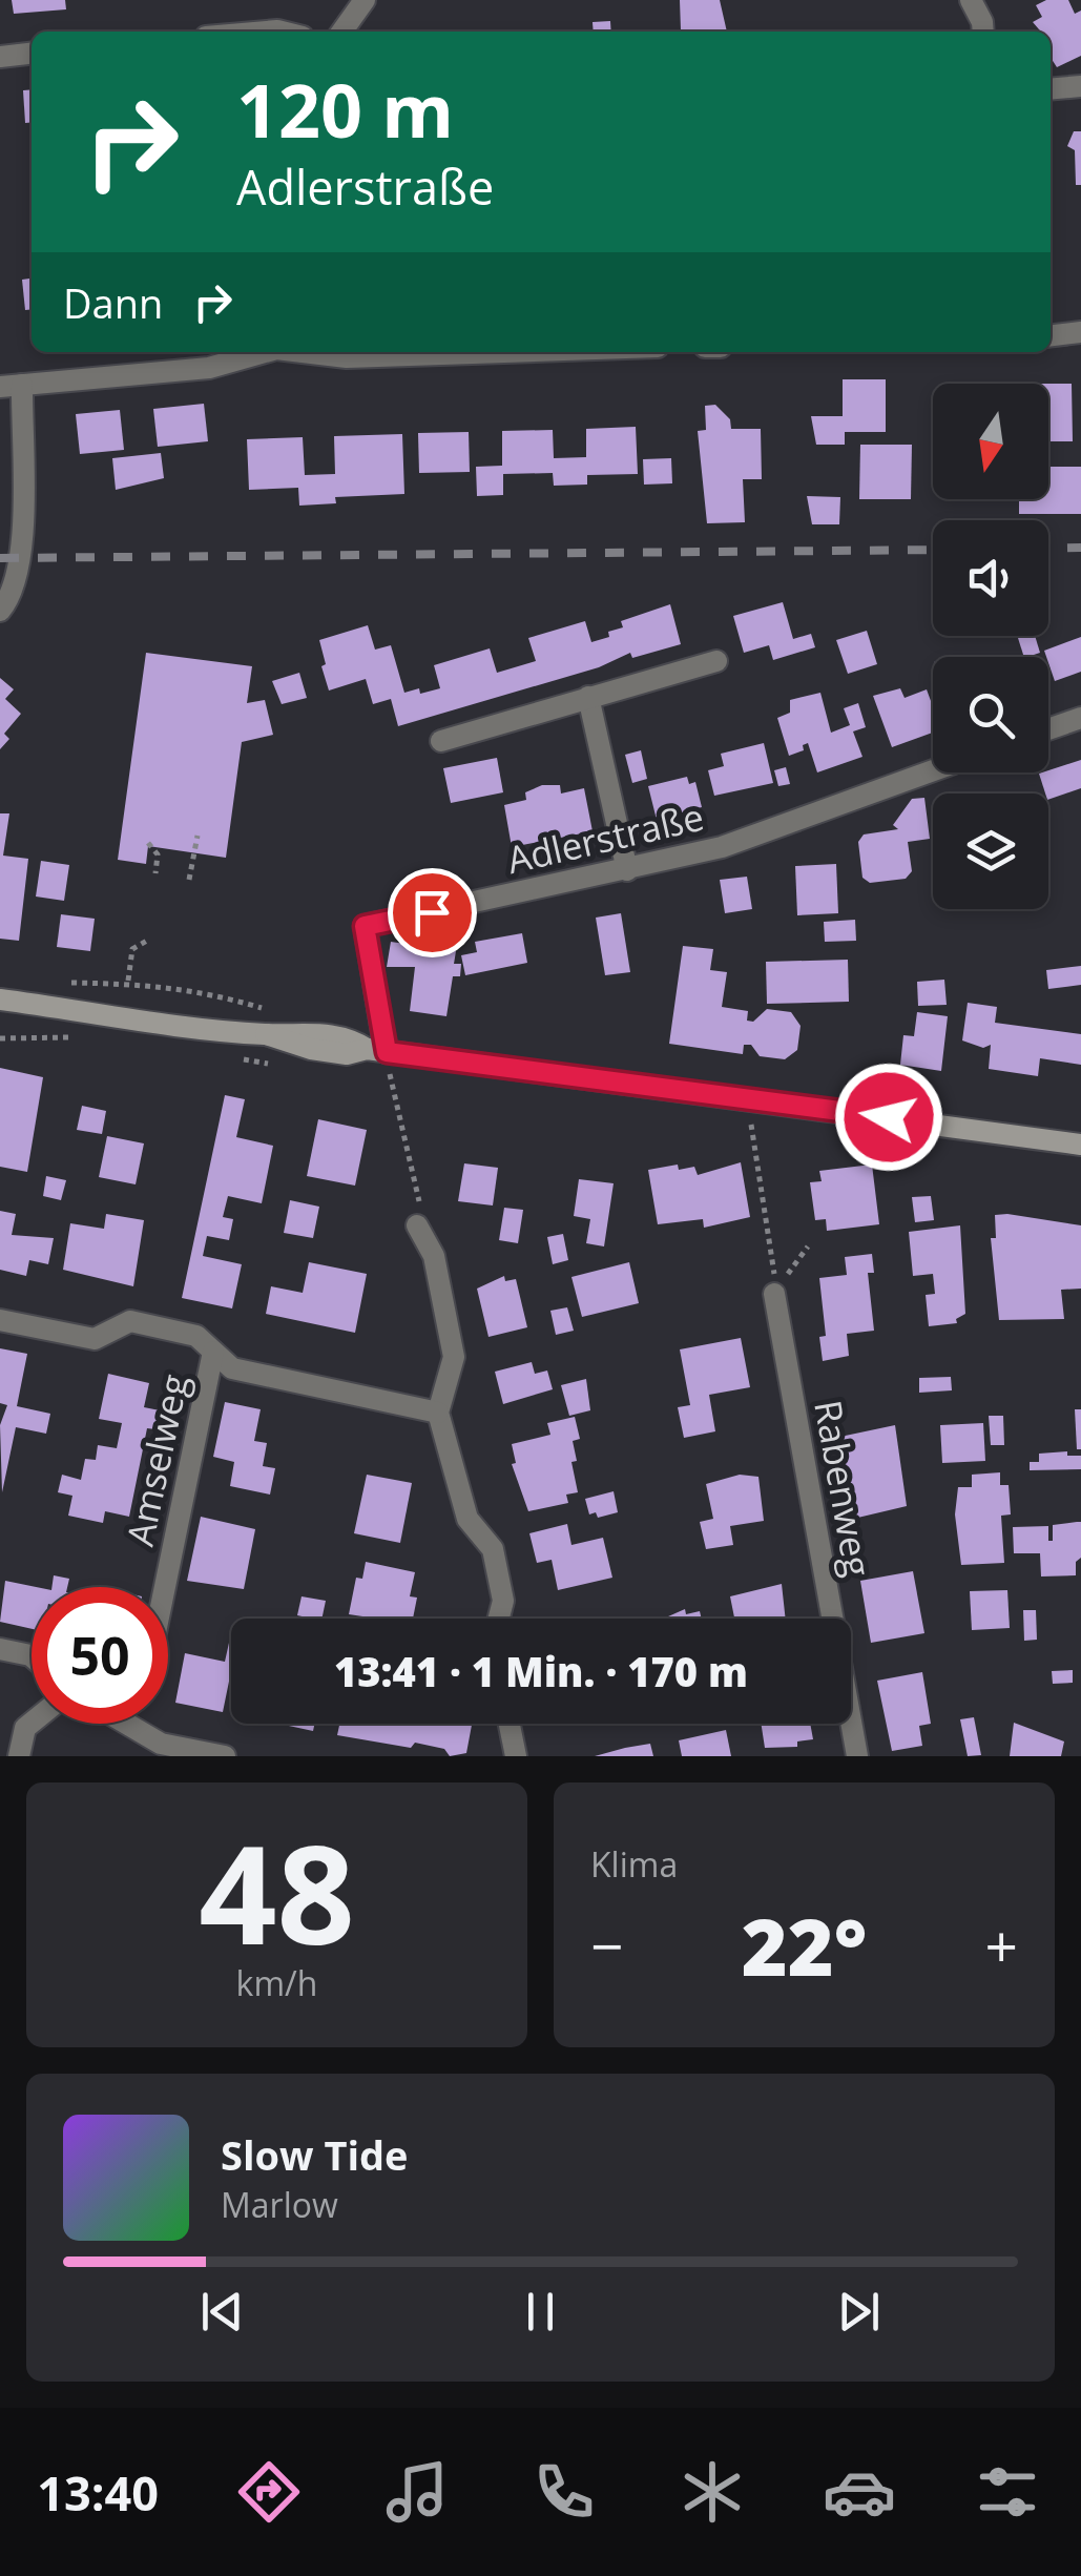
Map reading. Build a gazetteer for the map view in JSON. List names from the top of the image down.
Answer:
{
  "streets": {
    "street": ["Adlerstraße", "Amselweg", "Rabenweg"]
  },
  "north": "bottom",
  "page": {
    "turn": ["120 m", "Adlerstraße"],
    "then": "Dann",
    "limit": "50",
    "trip": "13:41 · 1 Min. · 170 m",
    "tile": [
      ["48", "km/h"],
      "Klima"
    ],
    "heat": ["−", "22°", "+"],
    "song": ["Slow Tide", "Marlow"],
    "tabs": "13:40"
  }
}
